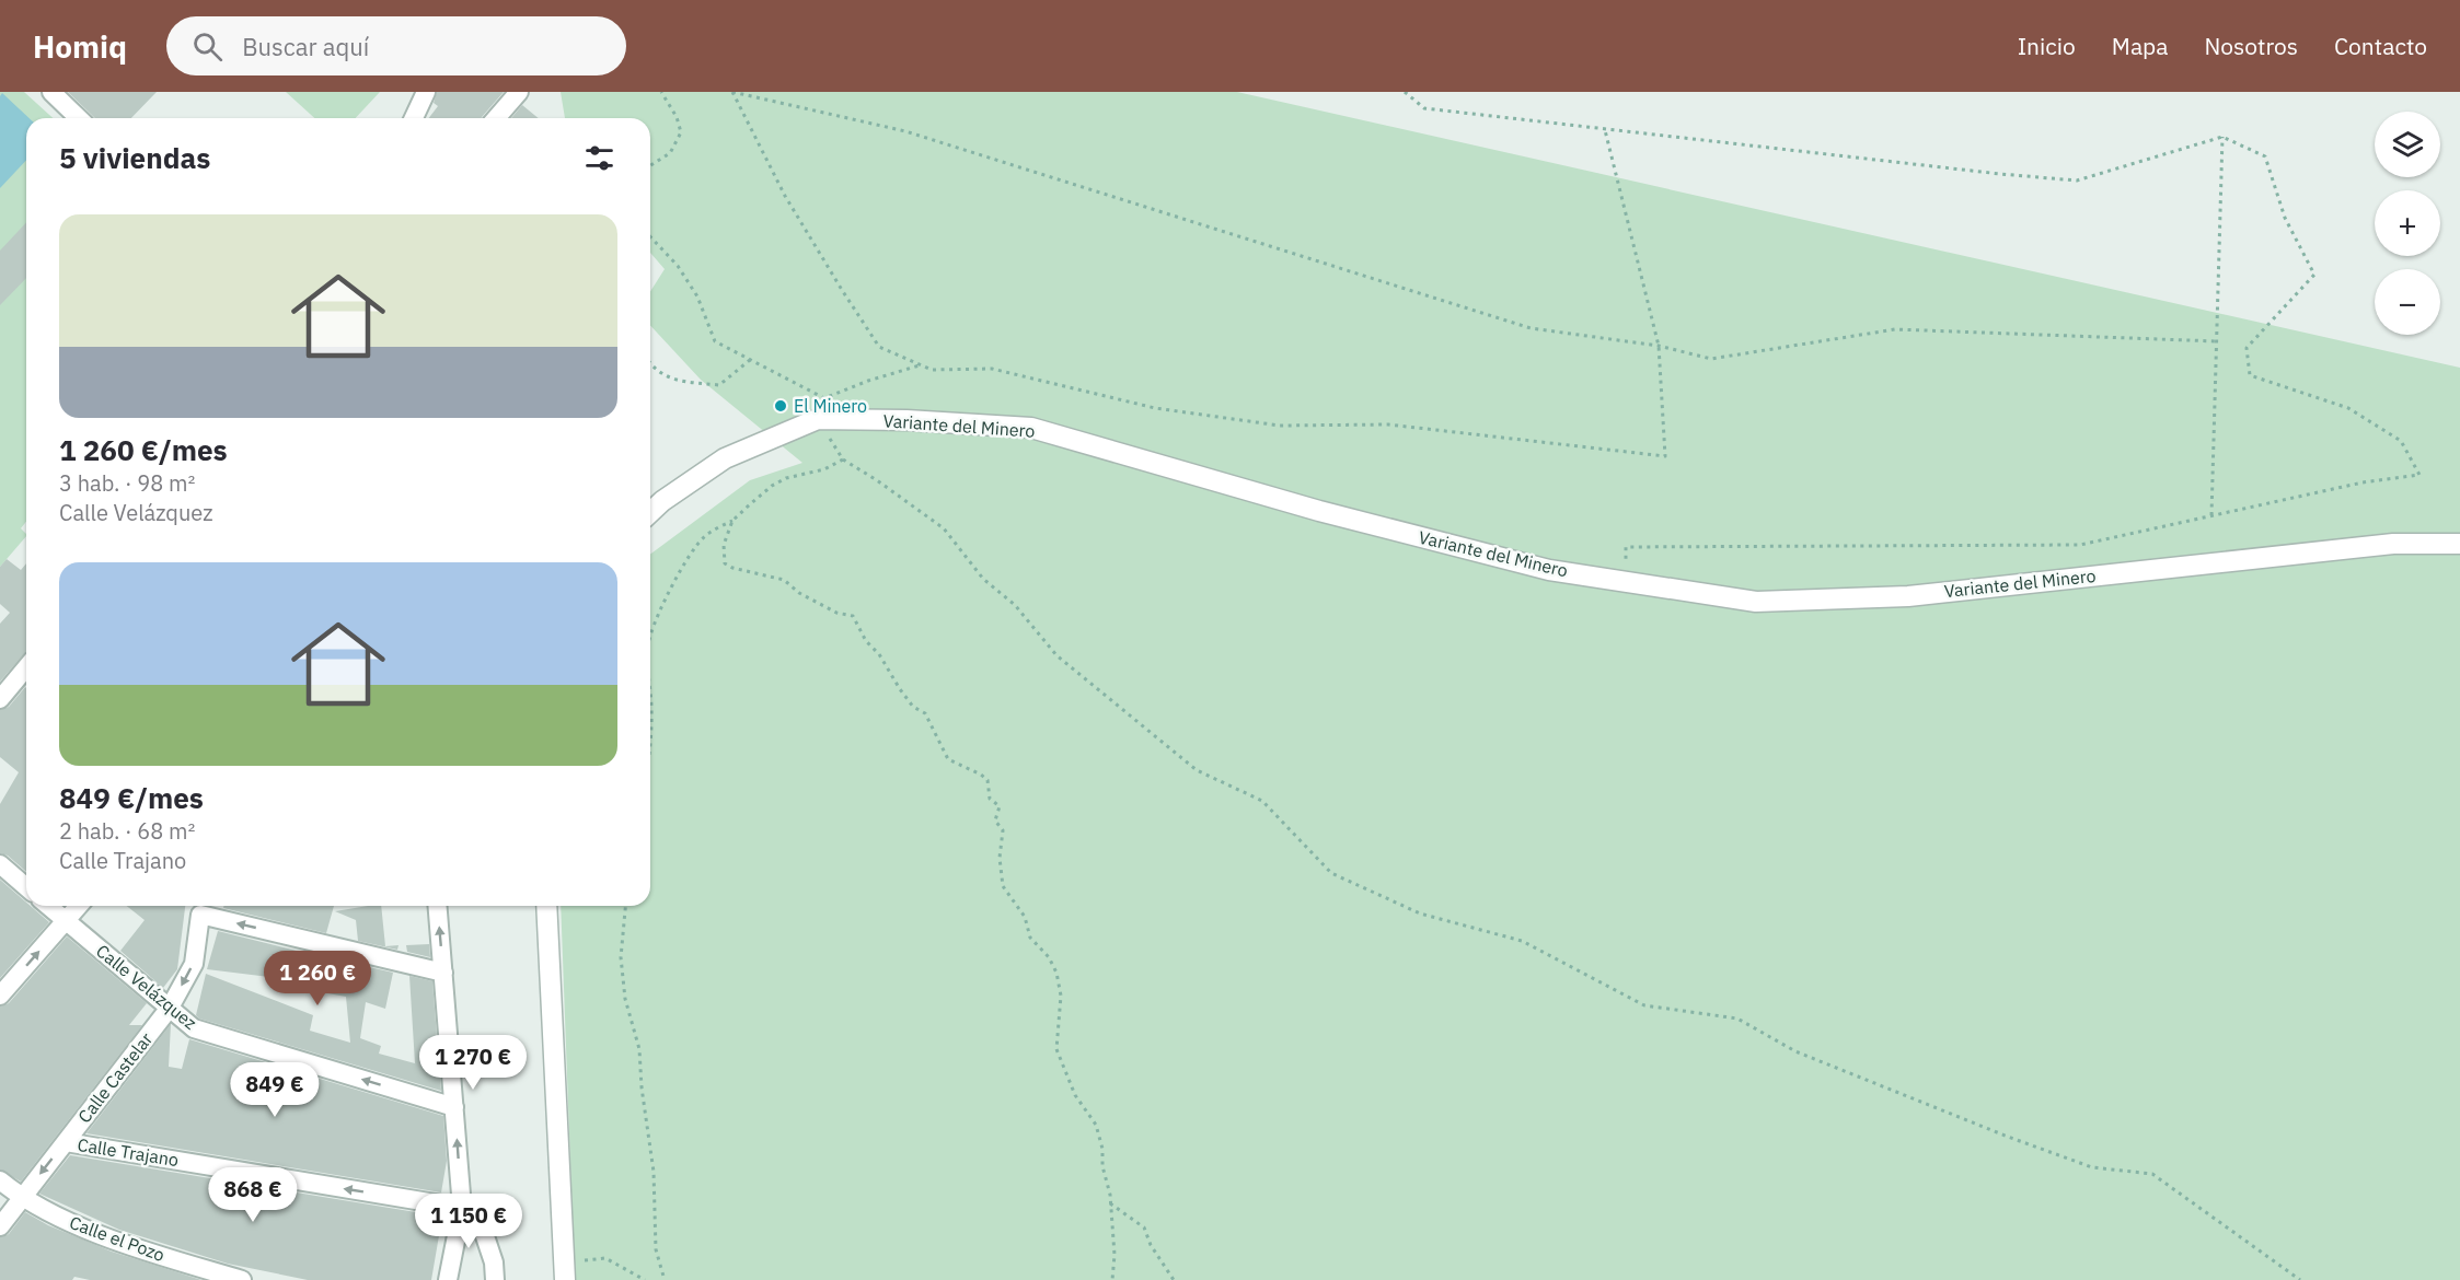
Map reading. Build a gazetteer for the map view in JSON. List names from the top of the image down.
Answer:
{
  "streets": {
    "street": [
      "Variante del Minero",
      "Calle Velázquez",
      "Calle Castelar",
      "Calle Trajano",
      "Calle el Pozo"
    ]
  },
  "crossings": [
    ["Calle Velázquez", "Calle Castelar"],
    ["Calle Castelar", "Calle Trajano"],
    ["Calle Castelar", "Calle el Pozo"]
  ],
  "one_way": ["Calle Velázquez", "Calle Trajano"],
  "places": ["El Minero"],
  "page": {
    "header": "Homiq",
    "search": "Buscar aquí",
    "nav": [
      "Inicio",
      "Mapa",
      "Nosotros",
      "Contacto"
    ],
    "map_buttons": ["+", "−"],
    "heading": "5 viviendas",
    "list": [
      {
        "name": "1 260 €/mes",
        "note": "3 hab. · 98 m² · Calle Velázquez"
      },
      {
        "name": "849 €/mes",
        "note": "2 hab. · 68 m² · Calle Trajano"
      }
    ],
    "price": [
      "1 260 €",
      "1 270 €",
      "849 €",
      "868 €",
      "1 150 €"
    ]
  }
}
